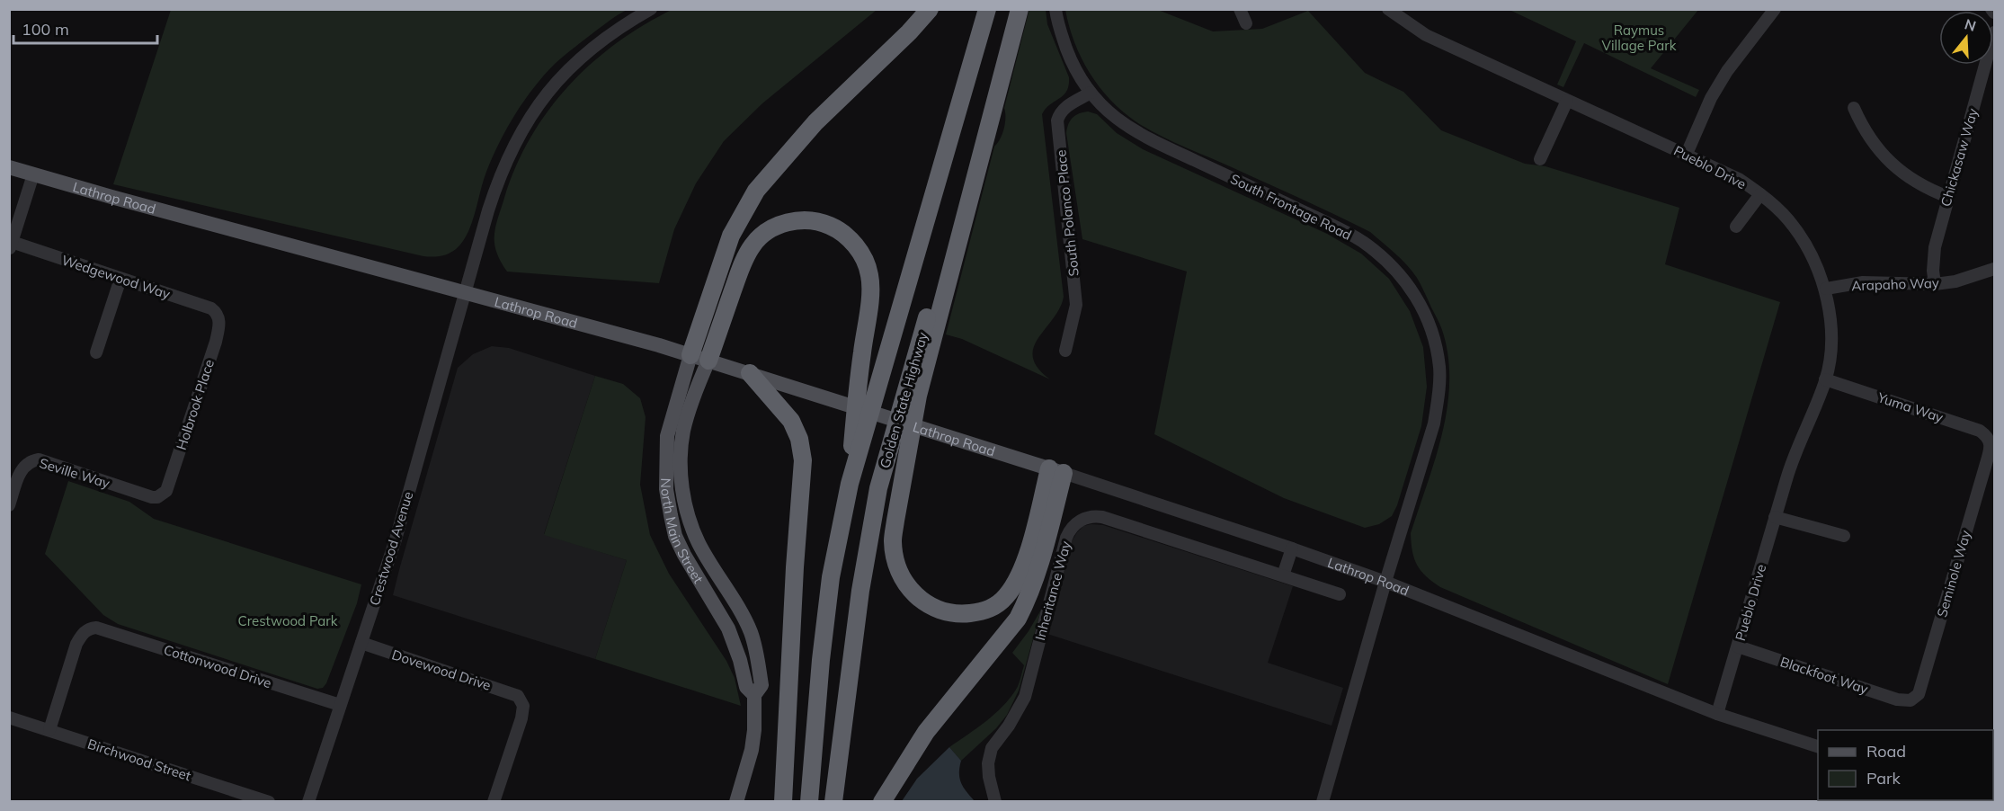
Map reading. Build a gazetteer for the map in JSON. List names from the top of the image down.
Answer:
{
  "streets": {
    "highway": ["Golden State Highway"],
    "main road": ["Lathrop Road", "North Main Street"],
    "street": [
      "Chickasaw Way",
      "Pueblo Drive",
      "South Frontage Road",
      "South Polanco Place",
      "Wedgewood Way",
      "Arapaho Way",
      "Holbrook Place",
      "Yuma Way",
      "Seville Way",
      "Crestwood Avenue",
      "Seminole Way",
      "Inheritance Way",
      "Cottonwood Drive",
      "Dovewood Drive",
      "Blackfoot Way",
      "Birchwood Street"
    ]
  },
  "crossings": [
    ["Chickasaw Way", "Arapaho Way"],
    ["Pueblo Drive", "Lathrop Road"],
    ["Pueblo Drive", "Arapaho Way"],
    ["Pueblo Drive", "Yuma Way"],
    ["Pueblo Drive", "Blackfoot Way"],
    ["Lathrop Road", "South Frontage Road"],
    ["Lathrop Road", "North Main Street"],
    ["Lathrop Road", "Crestwood Avenue"],
    ["South Frontage Road", "South Polanco Place"],
    ["Wedgewood Way", "Holbrook Place"],
    ["Holbrook Place", "Seville Way"],
    ["Yuma Way", "Seminole Way"],
    ["Crestwood Avenue", "Cottonwood Drive"],
    ["Crestwood Avenue", "Dovewood Drive"],
    ["Seminole Way", "Blackfoot Way"],
    ["Cottonwood Drive", "Birchwood Street"]
  ],
  "parks": ["Raymus Village Park", "Crestwood Park"],
  "legend": ["Road", "Park"],
  "scale_bar": "100 m",
  "north": "top"
}
